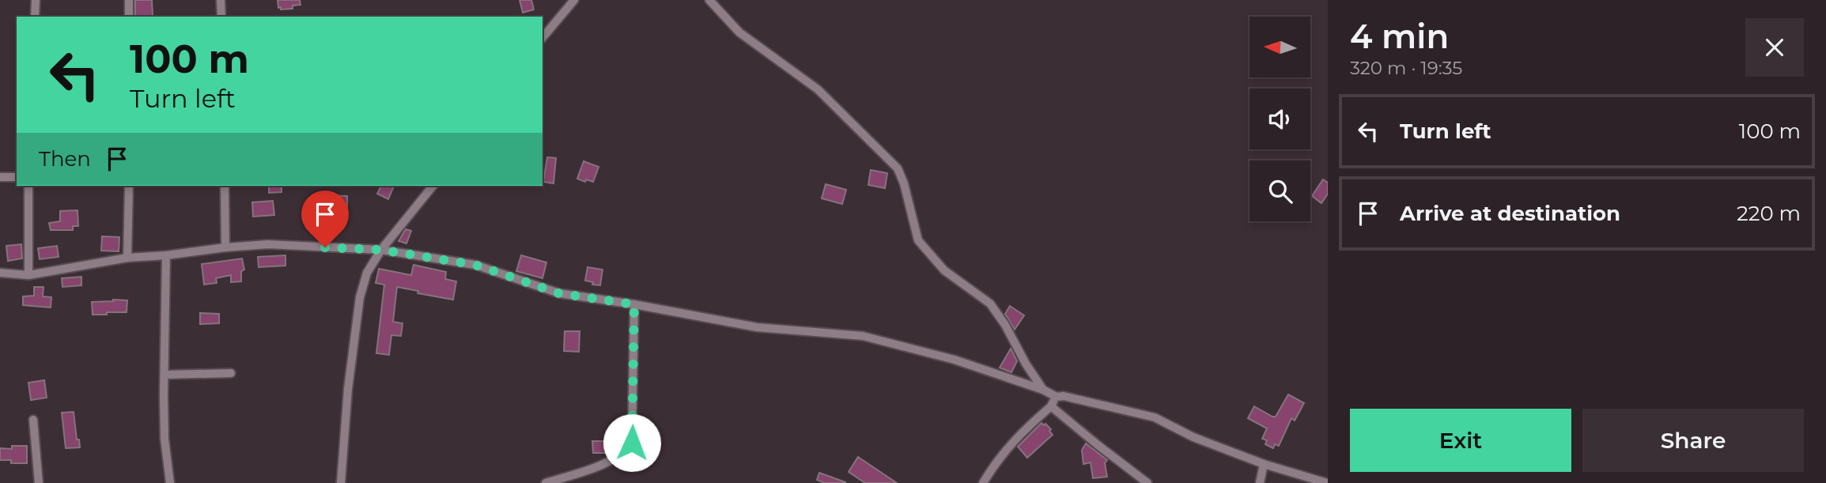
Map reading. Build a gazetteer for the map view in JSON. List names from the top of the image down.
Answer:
{
  "north": "left",
  "page": {
    "heading": ["4 min", "320 m · 19:35"],
    "turn": ["100 m", "Turn left"],
    "list": [
      {
        "name": "Turn left",
        "value": "100 m"
      },
      {
        "name": "Arrive at destination",
        "value": "220 m"
      }
    ],
    "then": "Then",
    "buttons": ["Exit", "Share"]
  }
}
